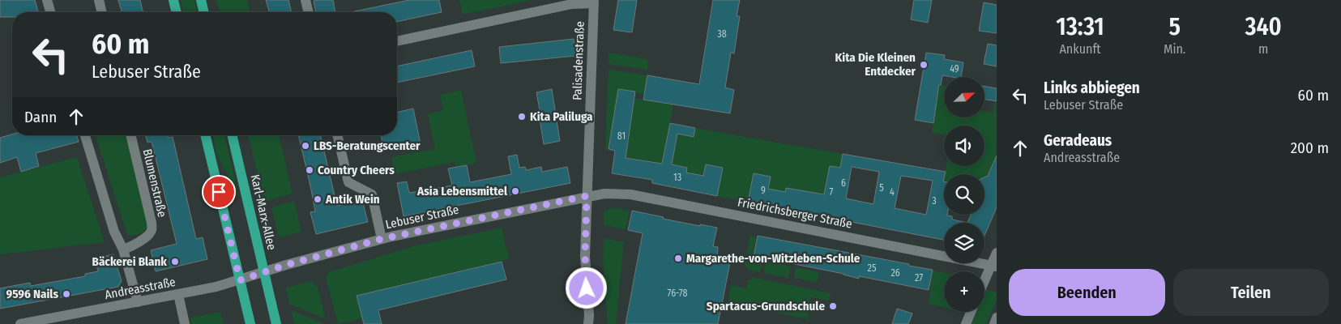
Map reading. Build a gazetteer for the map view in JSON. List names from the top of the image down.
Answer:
{
  "streets": {
    "main road": ["Karl-Marx-Allee"],
    "street": [
      "Palisadenstraße",
      "Blumenstraße",
      "Friedrichsberger Straße",
      "Lebuser Straße",
      "Andreasstraße"
    ]
  },
  "crossings": [
    ["Palisadenstraße", "Friedrichsberger Straße"],
    ["Palisadenstraße", "Lebuser Straße"],
    ["Karl-Marx-Allee", "Lebuser Straße"],
    ["Karl-Marx-Allee", "Andreasstraße"],
    ["Friedrichsberger Straße", "Lebuser Straße"],
    ["Lebuser Straße", "Andreasstraße"]
  ],
  "places": [
    "Kita Die Kleinen Entdecker",
    "Kita Paliluga",
    "LBS-Beratungscenter",
    "Country Cheers",
    "Asia Lebensmittel",
    "Antik Wein",
    "Margarethe-von-Witzleben-Schule",
    "Bäckerei Blank",
    "9596 Nails",
    "Spartacus-Grundschule"
  ],
  "house_numbers": [
    "38",
    "49",
    "81",
    "13",
    "6",
    "5",
    "9",
    "7",
    "4",
    "3",
    "25",
    "26",
    "27",
    "76-78"
  ],
  "north": "top right",
  "page": {
    "eta": [
      "13:31",
      "Ankunft",
      "5",
      "Min.",
      "340",
      "m"
    ],
    "turn": ["60 m", "Lebuser Straße"],
    "list": [
      {
        "name": "Links abbiegen",
        "note": "Lebuser Straße",
        "value": "60 m"
      },
      {
        "name": "Geradeaus",
        "note": "Andreasstraße",
        "value": "200 m"
      }
    ],
    "map_buttons": "+",
    "then": "Dann",
    "buttons": ["Beenden", "Teilen"]
  }
}
